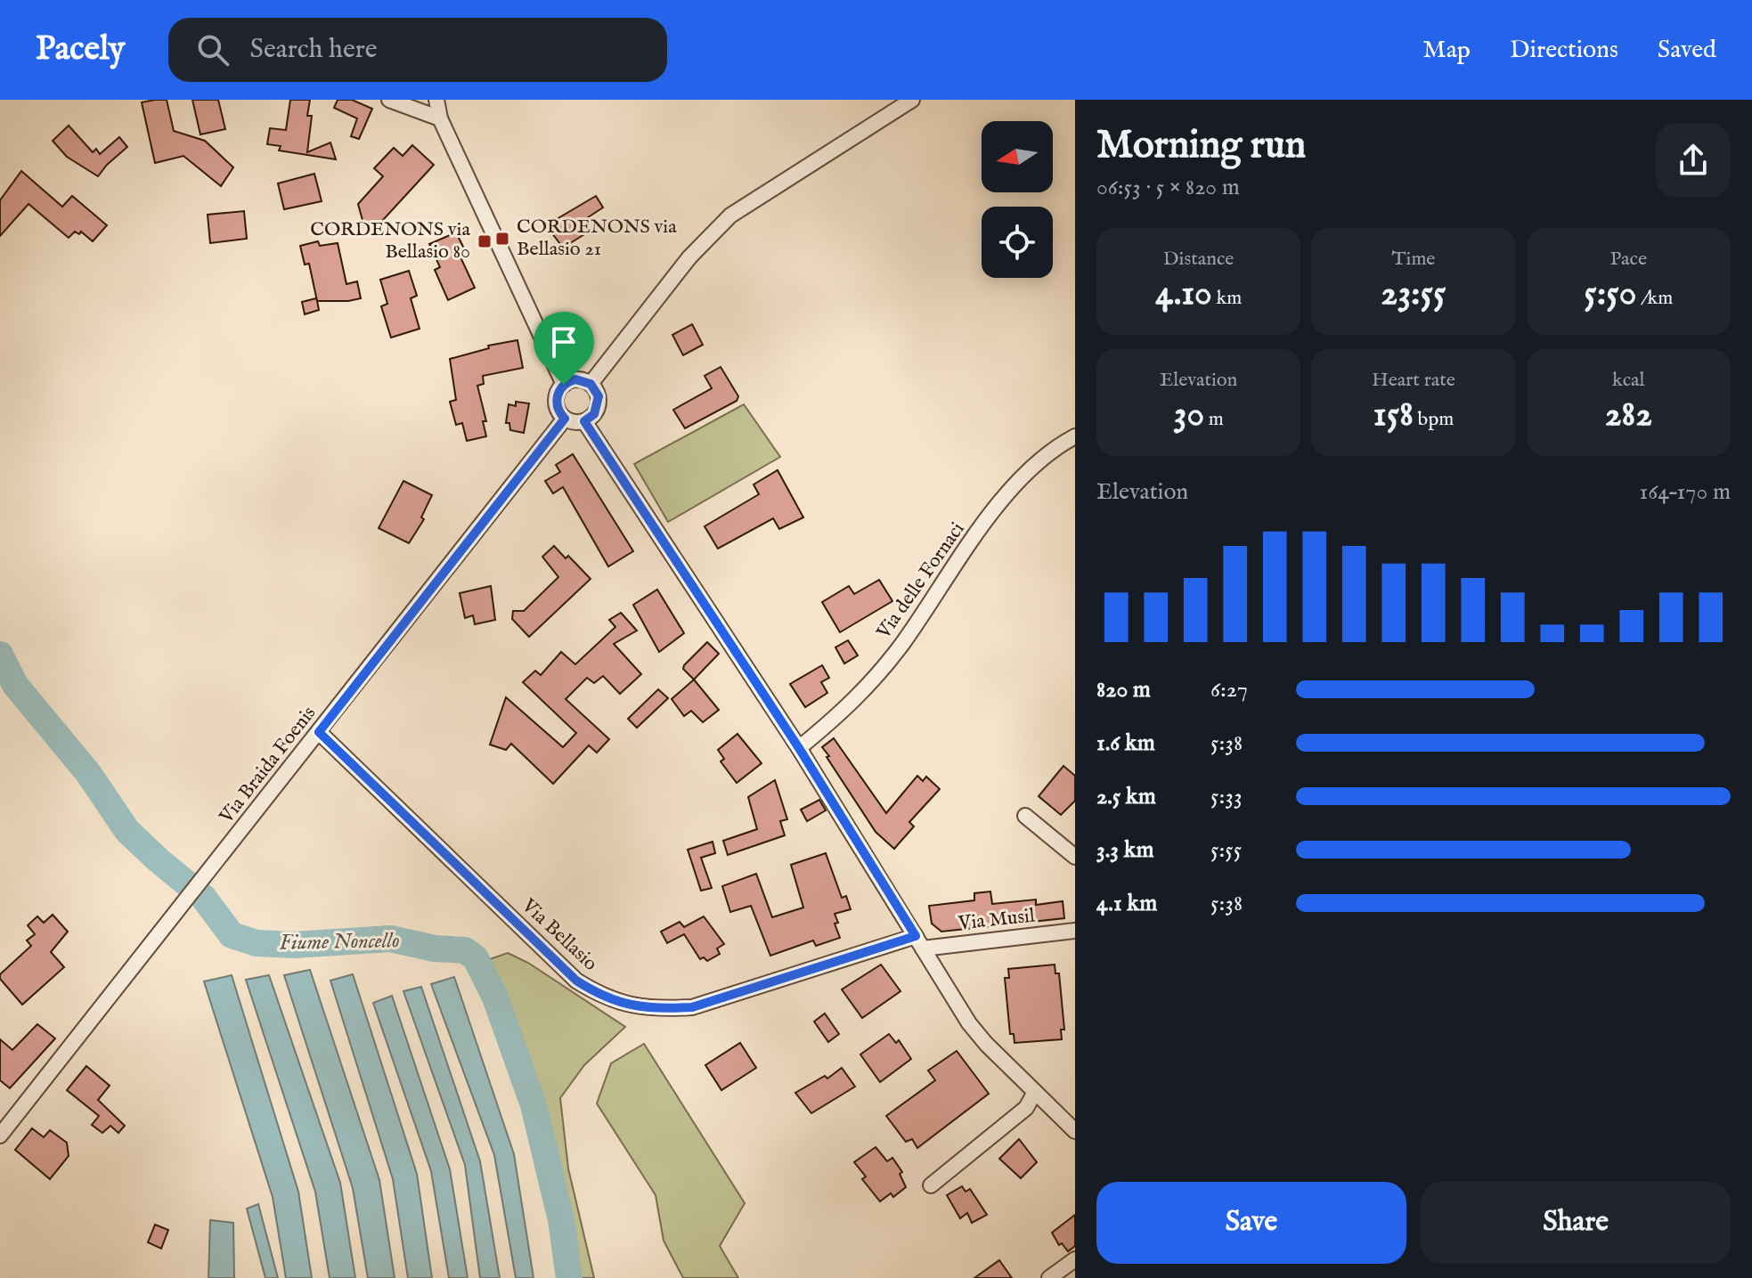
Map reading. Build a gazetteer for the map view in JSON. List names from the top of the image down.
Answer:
{
  "streets": {
    "street": [
      "Via delle Fornaci",
      "Via Braida Foenis",
      "Via Musil",
      "Via Bellasio"
    ]
  },
  "crossings": [
    ["Via Braida Foenis", "Via Bellasio"],
    ["Via Musil", "Via Bellasio"]
  ],
  "water": ["Fiume Noncello"],
  "places": {
    "transit": ["CORDENONS via Bellasio 21", "CORDENONS via Bellasio 80"]
  },
  "north": "left",
  "page": {
    "header": "Pacely",
    "search": "Search here",
    "nav": ["Map", "Directions", "Saved"],
    "heading": ["Morning run", "06:53 · 5 × 820 m"],
    "stats": [
      ["Distance", "4.10 km"],
      ["Time", "23:55"],
      ["Pace", "5:50 /km"],
      ["Elevation", "30 m"],
      ["Heart rate", "158 bpm"],
      ["kcal", "282"]
    ],
    "chart": ["Elevation", "164–170 m"],
    "list": [
      {
        "name": "820 m",
        "note": "6:27"
      },
      {
        "name": "1.6 km",
        "note": "5:38"
      },
      {
        "name": "2.5 km",
        "note": "5:33"
      },
      {
        "name": "3.3 km",
        "note": "5:55"
      },
      {
        "name": "4.1 km",
        "note": "5:38"
      }
    ],
    "buttons": ["Save", "Share"]
  }
}
